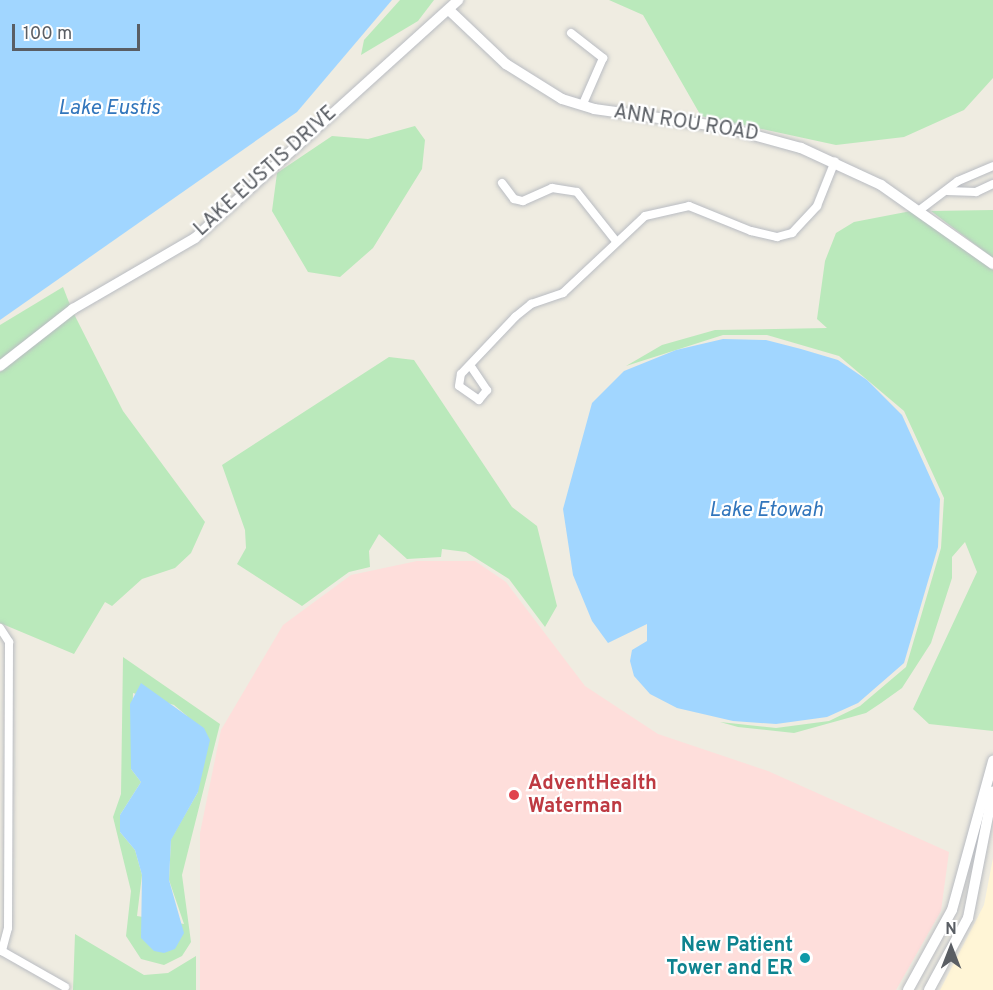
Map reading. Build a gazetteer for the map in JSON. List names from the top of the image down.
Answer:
{
  "streets": {
    "street": ["ANN ROU ROAD", "LAKE EUSTIS DRIVE"]
  },
  "crossings": [
    ["ANN ROU ROAD", "LAKE EUSTIS DRIVE"]
  ],
  "water": ["Lake Eustis", "Lake Etowah"],
  "places": ["AdventHealth Waterman", "New Patient Tower and ER"],
  "scale_bar": "100 m",
  "north": "top"
}
